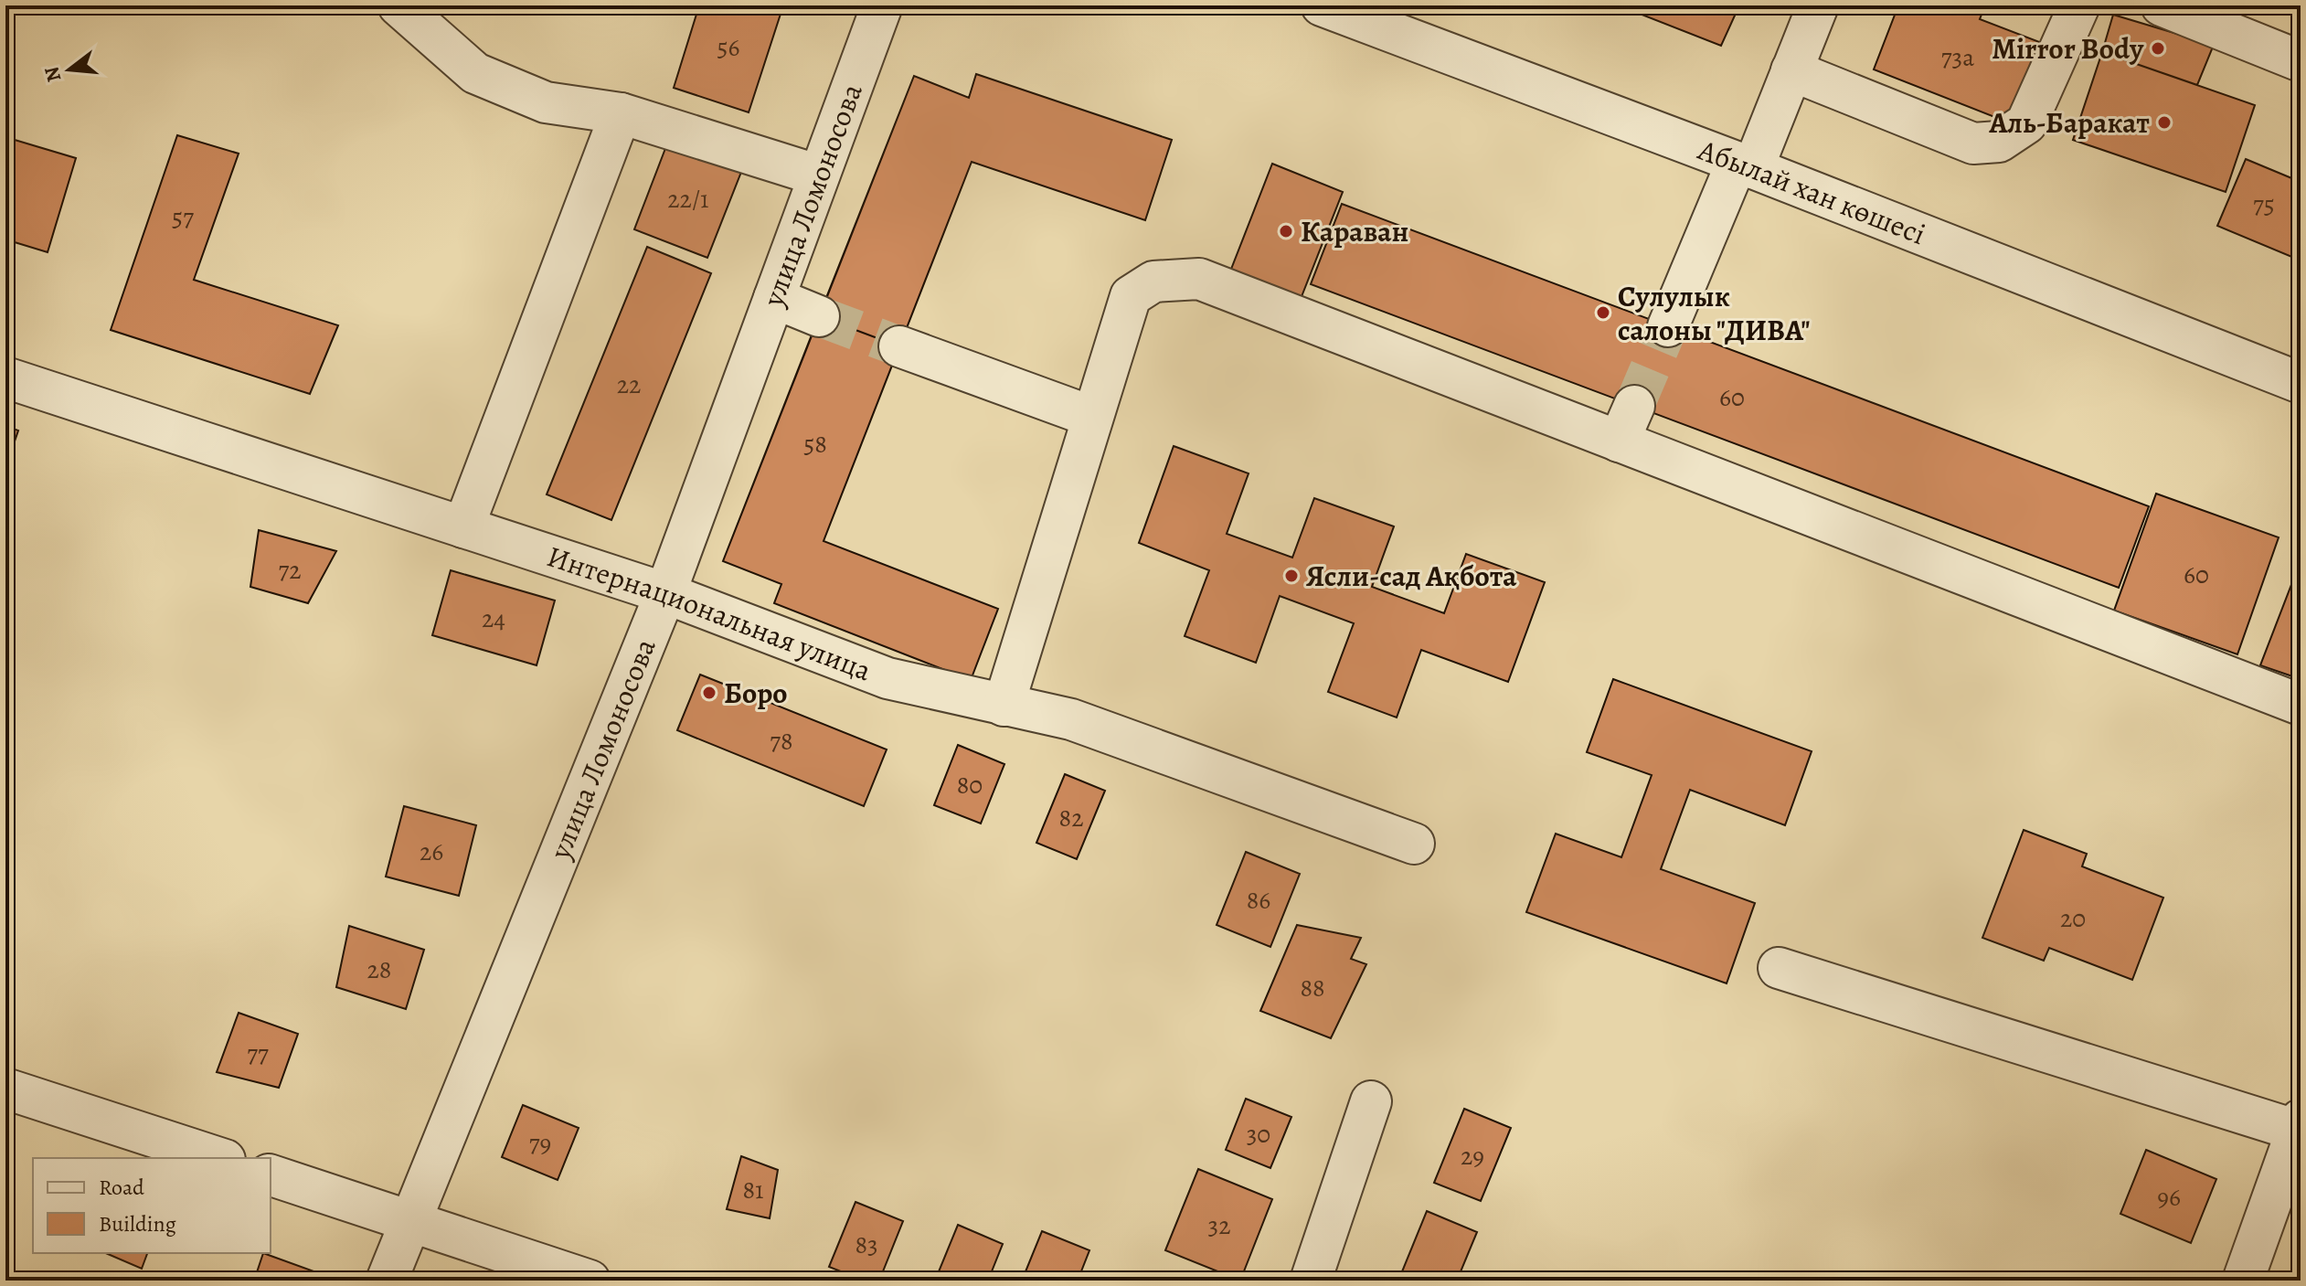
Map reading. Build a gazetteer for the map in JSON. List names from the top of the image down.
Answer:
{
  "streets": {
    "street": ["Абылай хан көшесі", "улица Ломоносова", "Интернациональная улица"]
  },
  "crossings": [
    ["улица Ломоносова", "Интернациональная улица"]
  ],
  "places": [
    "Mirror Body",
    "Аль-Баракат",
    "Караван",
    "Сулулык салоны \"ДИВА\"",
    "Ясли-сад Ақбота",
    "Боро"
  ],
  "house_numbers": [
    "56",
    "73а",
    "22/1",
    "75",
    "57",
    "22",
    "60",
    "58",
    "72",
    "60",
    "24",
    "78",
    "80",
    "82",
    "26",
    "86",
    "20",
    "28",
    "88",
    "77",
    "30",
    "79",
    "29",
    "81",
    "96",
    "32",
    "83"
  ],
  "legend": ["Road", "Building"],
  "north": "left"
}
